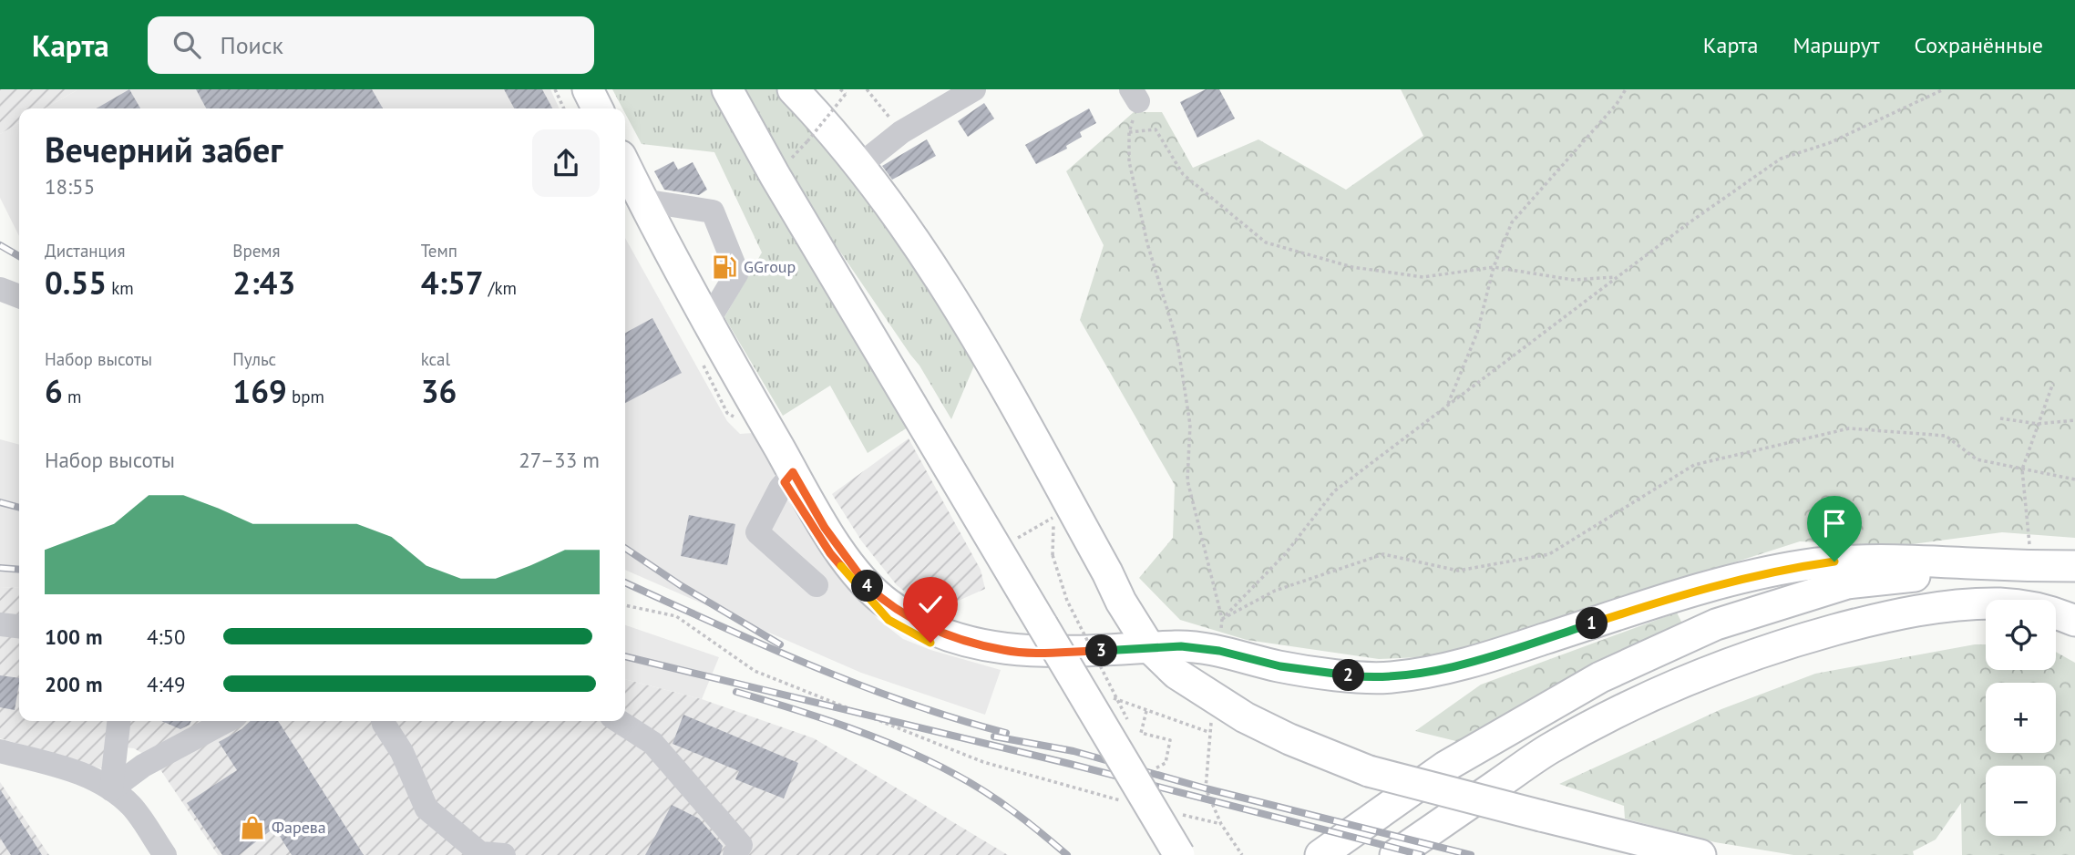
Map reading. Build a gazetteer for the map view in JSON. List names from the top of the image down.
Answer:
{
  "places": {
    "fuel station": ["GGroup"],
    "shop": ["Фарева"]
  },
  "page": {
    "header": "Карта",
    "search": "Поиск",
    "nav": ["Карта", "Маршрут", "Сохранённые"],
    "heading": ["Вечерний забег", "18:55"],
    "stats": [
      ["Дистанция", "0.55 km"],
      ["Время", "2:43"],
      ["Темп", "4:57 /km"],
      ["Набор высоты", "6 m"],
      ["Пульс", "169 bpm"],
      ["kcal", "36"]
    ],
    "chart": ["Набор высоты", "27–33 m"],
    "pins": [
      "4",
      "1",
      "3",
      "2"
    ],
    "map_buttons": ["+", "−"],
    "list": [
      {
        "name": "100 m",
        "note": "4:50"
      },
      {
        "name": "200 m",
        "note": "4:49"
      }
    ]
  }
}
